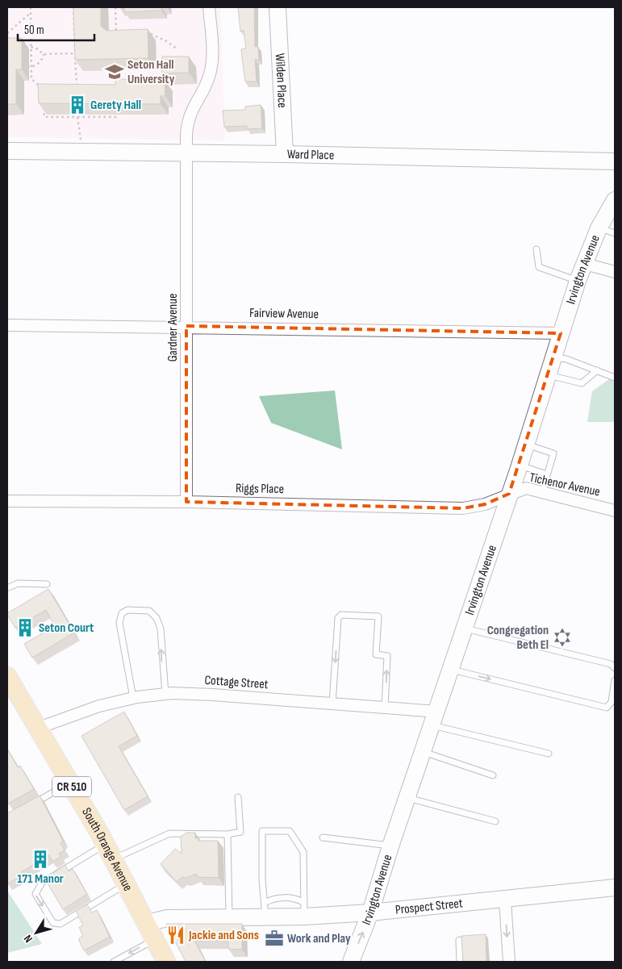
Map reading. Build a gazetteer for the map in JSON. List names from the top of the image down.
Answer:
{
  "streets": {
    "main road": [
      "Wilden Place",
      "Ward Place",
      "Irvington Avenue",
      "CR 510",
      "South Orange Avenue",
      "Prospect Street"
    ],
    "street": [
      "Fairview Avenue",
      "Gardner Avenue",
      "Tichenor Avenue",
      "Riggs Place",
      "Cottage Street"
    ]
  },
  "crossings": [
    ["Wilden Place", "Ward Place"],
    ["Ward Place", "Gardner Avenue"],
    ["Irvington Avenue", "Fairview Avenue"],
    ["Irvington Avenue", "Tichenor Avenue"],
    ["Irvington Avenue", "Riggs Place"],
    ["Irvington Avenue", "Cottage Street"],
    ["Irvington Avenue", "Prospect Street"],
    ["Fairview Avenue", "Gardner Avenue"],
    ["Gardner Avenue", "Riggs Place"],
    ["Tichenor Avenue", "Riggs Place"],
    ["Cottage Street", "South Orange Avenue"],
    ["South Orange Avenue", "Prospect Street"]
  ],
  "places": {
    "school or university": ["Seton Hall University"],
    "building": ["Gerety Hall", "Seton Court", "171 Manor"],
    "synagogue": ["Congregation Beth El"],
    "restaurant": ["Jackie and Sons"],
    "office": ["Work and Play"]
  },
  "scale_bar": "50 m",
  "north": "bottom left"
}
